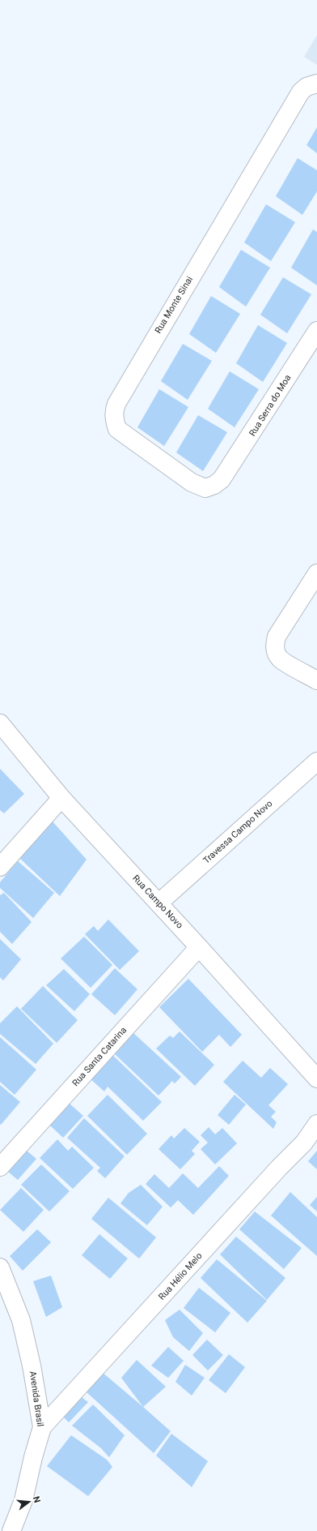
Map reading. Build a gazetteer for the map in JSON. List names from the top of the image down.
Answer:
{
  "streets": {
    "street": [
      "Rua Monte Sinai",
      "Rua Serra do Moa",
      "Travessa Campo Novo",
      "Rua Campo Novo",
      "Rua Santa Catarina",
      "Rua Hélio Melo",
      "Avenida Brasil"
    ]
  },
  "crossings": [
    ["Rua Monte Sinai", "Rua Serra do Moa"],
    ["Travessa Campo Novo", "Rua Campo Novo"],
    ["Rua Campo Novo", "Rua Santa Catarina"],
    ["Rua Hélio Melo", "Avenida Brasil"]
  ],
  "north": "right"
}
